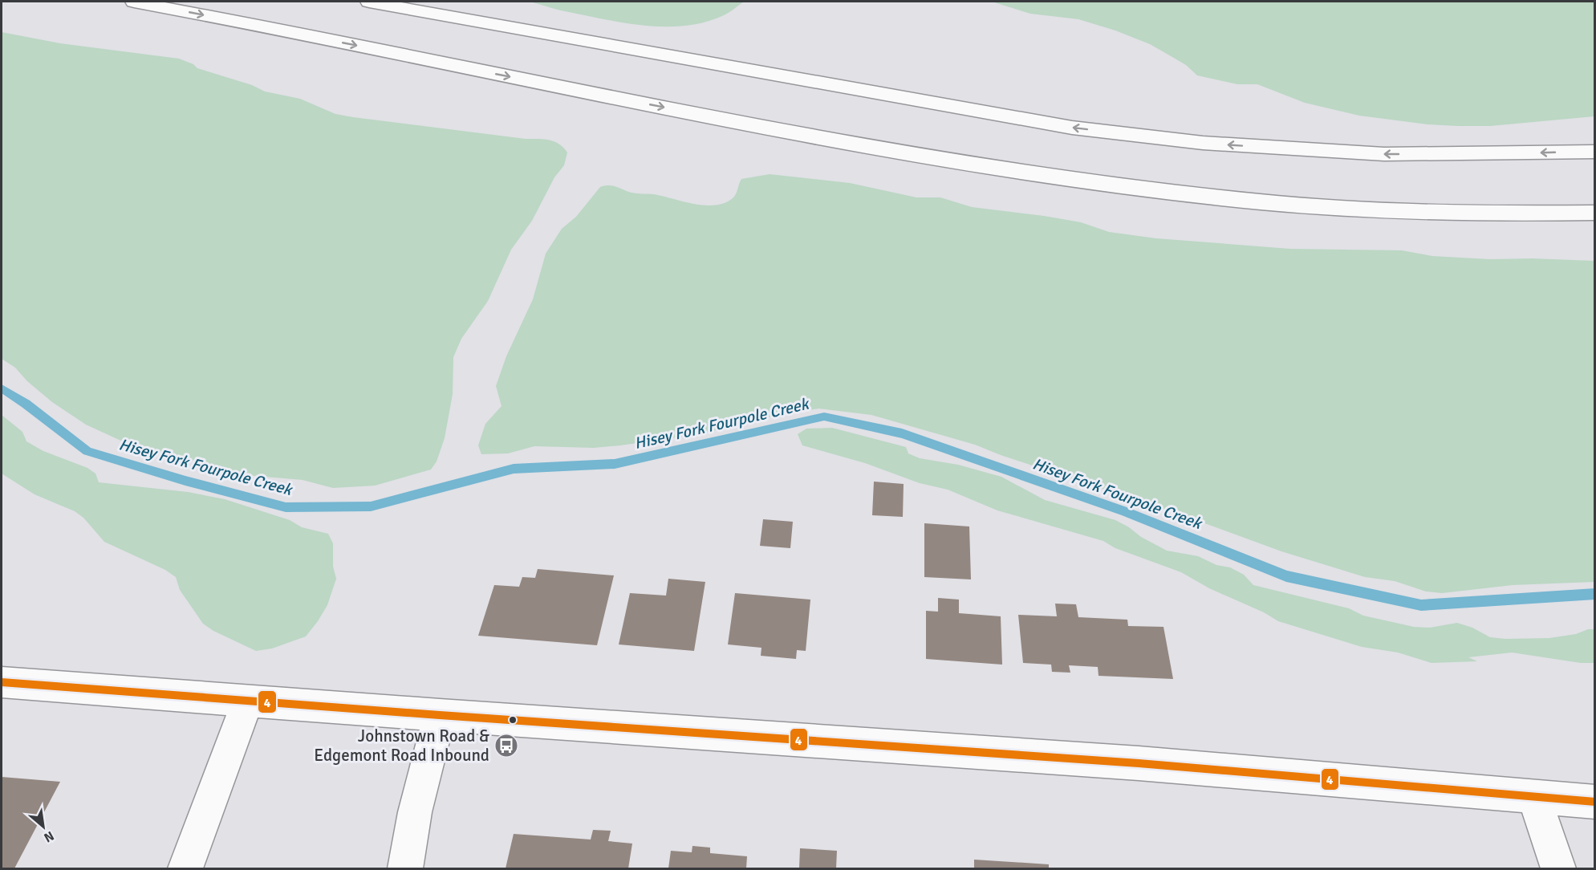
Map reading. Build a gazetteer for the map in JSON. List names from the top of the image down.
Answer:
{
  "water": ["Hisey Fork Fourpole Creek"],
  "places": {
    "bus stop": ["Johnstown Road & Edgemont Road Inbound"]
  },
  "lines": ["transit line 4"],
  "north": "bottom right"
}
